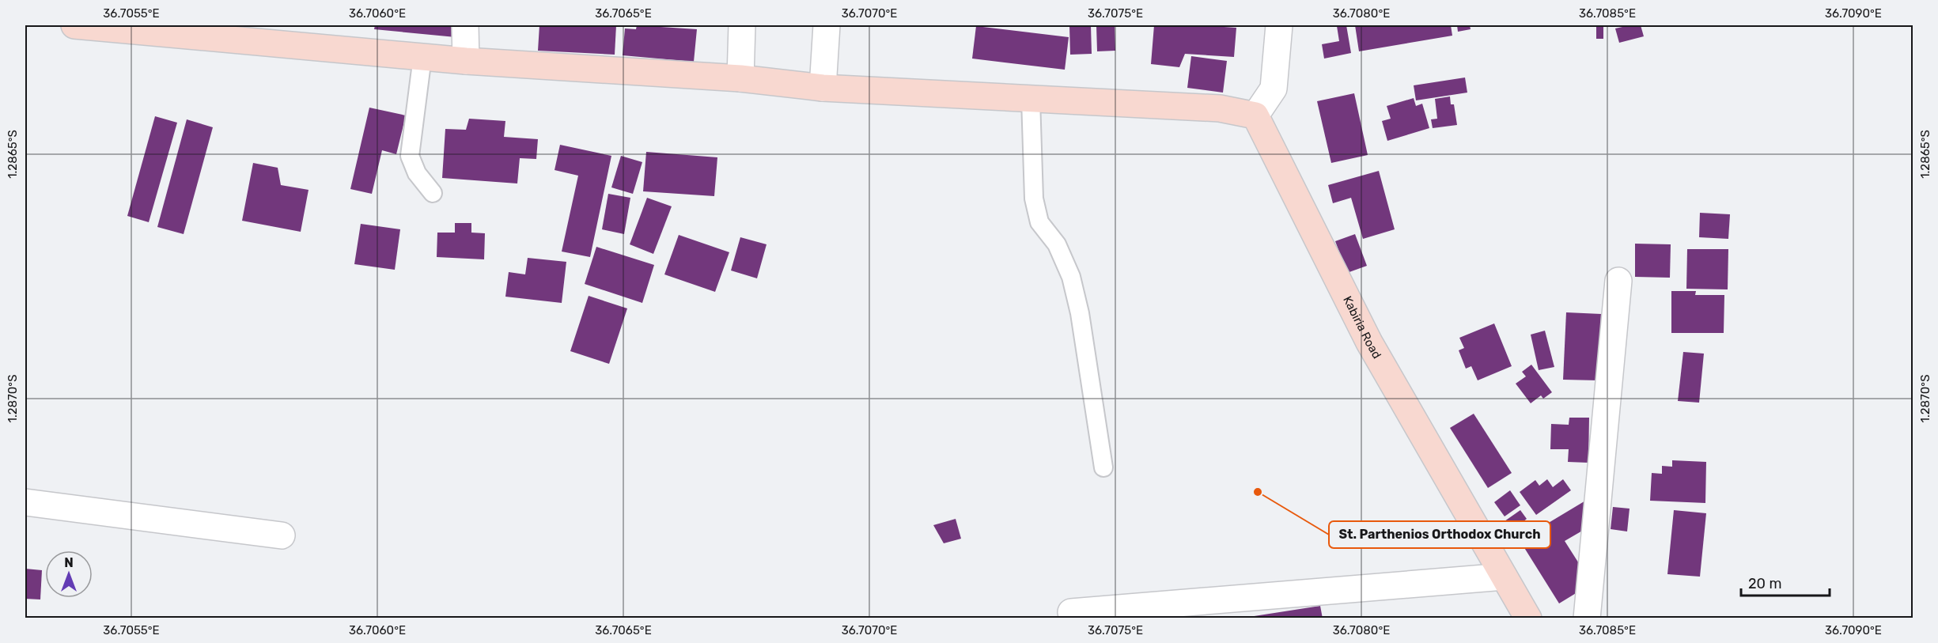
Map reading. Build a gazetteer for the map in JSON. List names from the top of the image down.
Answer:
{
  "streets": {
    "main road": ["Kabiria Road"]
  },
  "places": ["St. Parthenios Orthodox Church"],
  "scale_bar": "20 m",
  "north": "top",
  "coordinates": [
    "36.7055°E",
    "36.7060°E",
    "36.7065°E",
    "36.7070°E",
    "36.7075°E",
    "36.7080°E",
    "36.7085°E",
    "36.7090°E",
    "1.2865°S",
    "1.2870°S"
  ]
}
